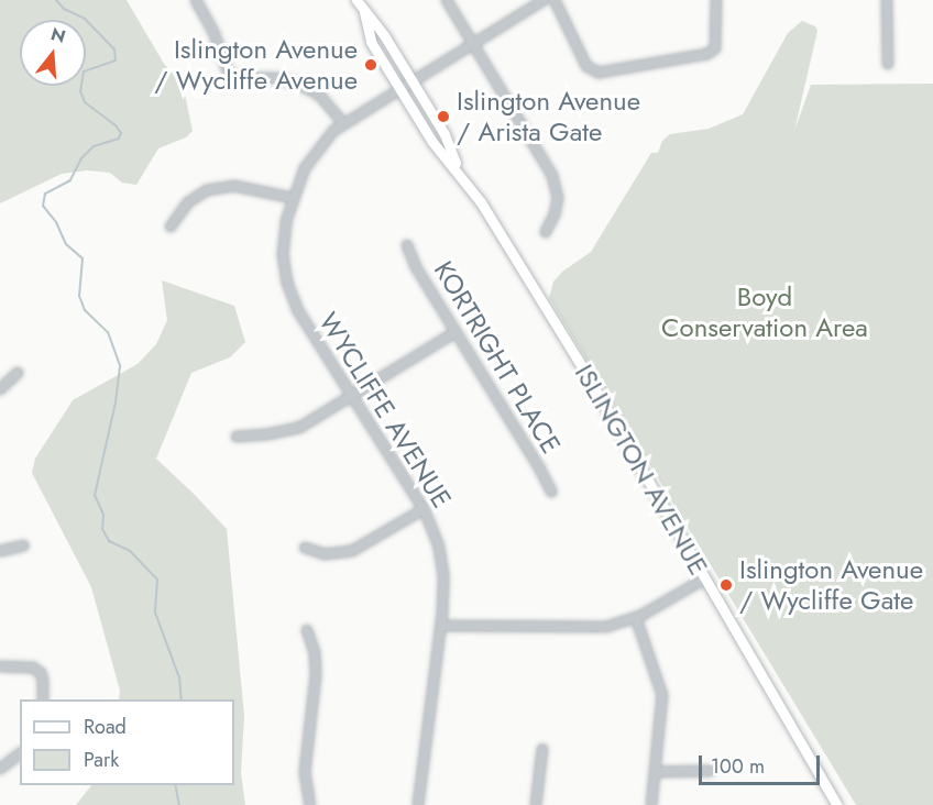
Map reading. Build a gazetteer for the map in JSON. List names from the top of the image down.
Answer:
{
  "streets": {
    "main road": ["ISLINGTON AVENUE"],
    "street": ["KORTRIGHT PLACE", "WYCLIFFE AVENUE"]
  },
  "crossings": [
    ["WYCLIFFE AVENUE", "ISLINGTON AVENUE"]
  ],
  "parks": ["Boyd Conservation Area"],
  "places": ["Islington Avenue / Wycliffe Avenue", "Islington Avenue / Arista Gate", "Islington Avenue / Wycliffe Gate"],
  "legend": ["Road", "Park"],
  "scale_bar": "100 m",
  "north": "top"
}
